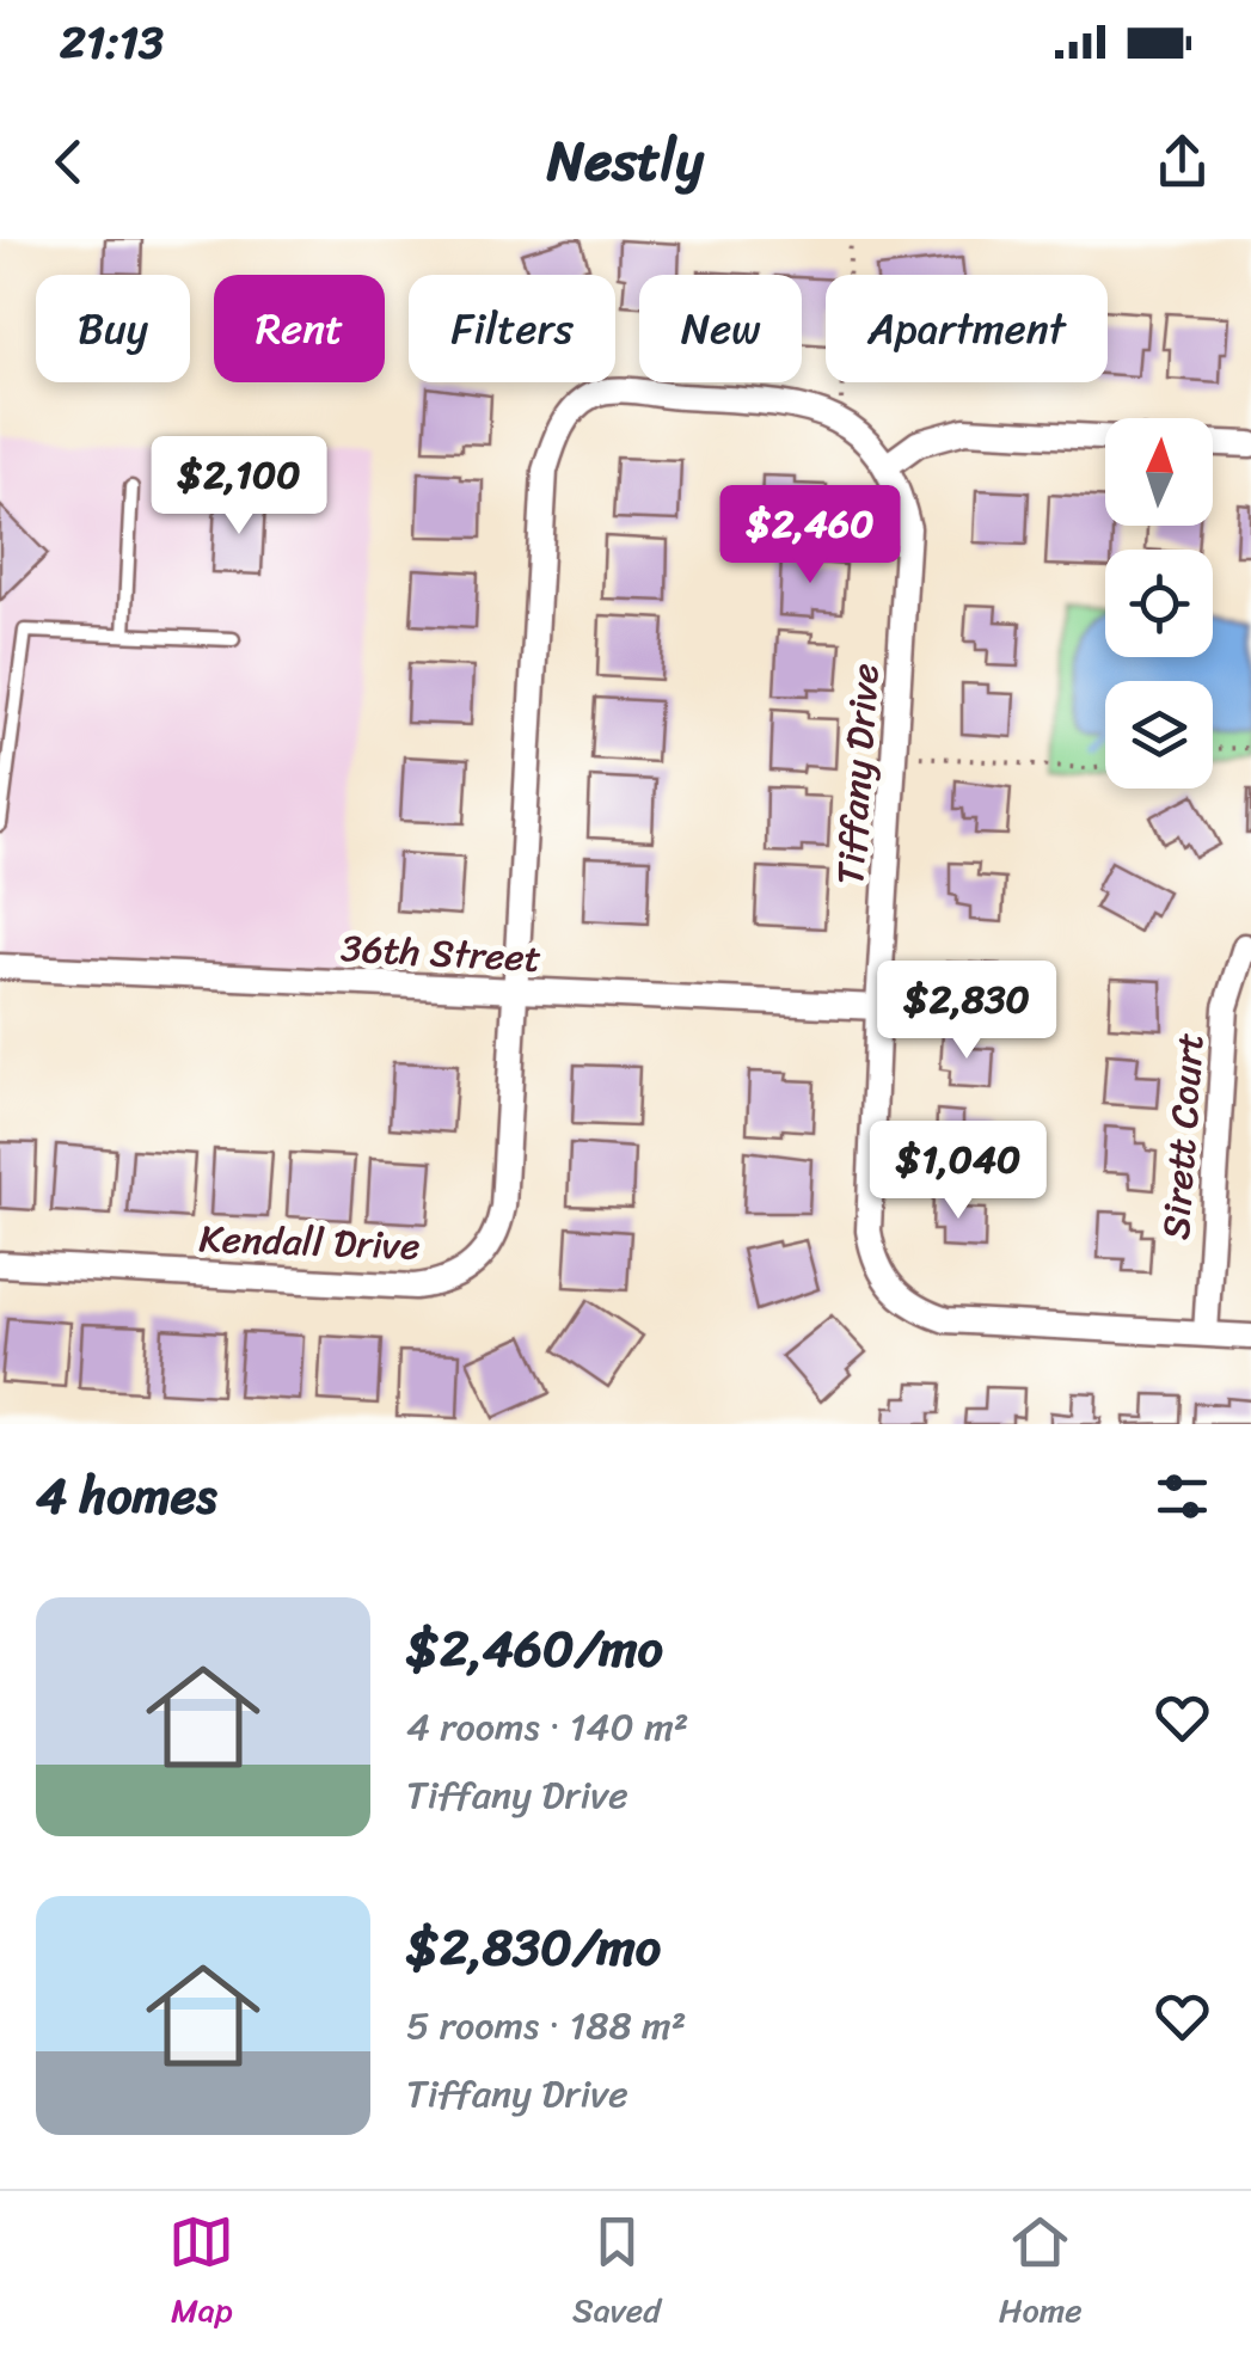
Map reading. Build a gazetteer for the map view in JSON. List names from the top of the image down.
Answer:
{
  "streets": {
    "street": [
      "Tiffany Drive",
      "36th Street",
      "Sirett Court",
      "Kendall Drive"
    ]
  },
  "crossings": [
    ["Tiffany Drive", "36th Street"],
    ["Tiffany Drive", "Sirett Court"],
    ["Tiffany Drive", "Kendall Drive"],
    ["36th Street", "Kendall Drive"]
  ],
  "north": "top",
  "page": {
    "status": "21:13",
    "header": "Nestly",
    "chip": [
      "Buy",
      "Rent",
      "Filters",
      "New",
      "Apartment"
    ],
    "price": [
      "$2,100",
      "$2,460",
      "$2,830",
      "$1,040"
    ],
    "heading": "4 homes",
    "list": [
      {
        "name": "$2,460/mo",
        "note": "4 rooms · 140 m² · Tiffany Drive"
      },
      {
        "name": "$2,830/mo",
        "note": "5 rooms · 188 m² · Tiffany Drive"
      }
    ],
    "tabs": ["Map", "Saved", "Home"]
  }
}
